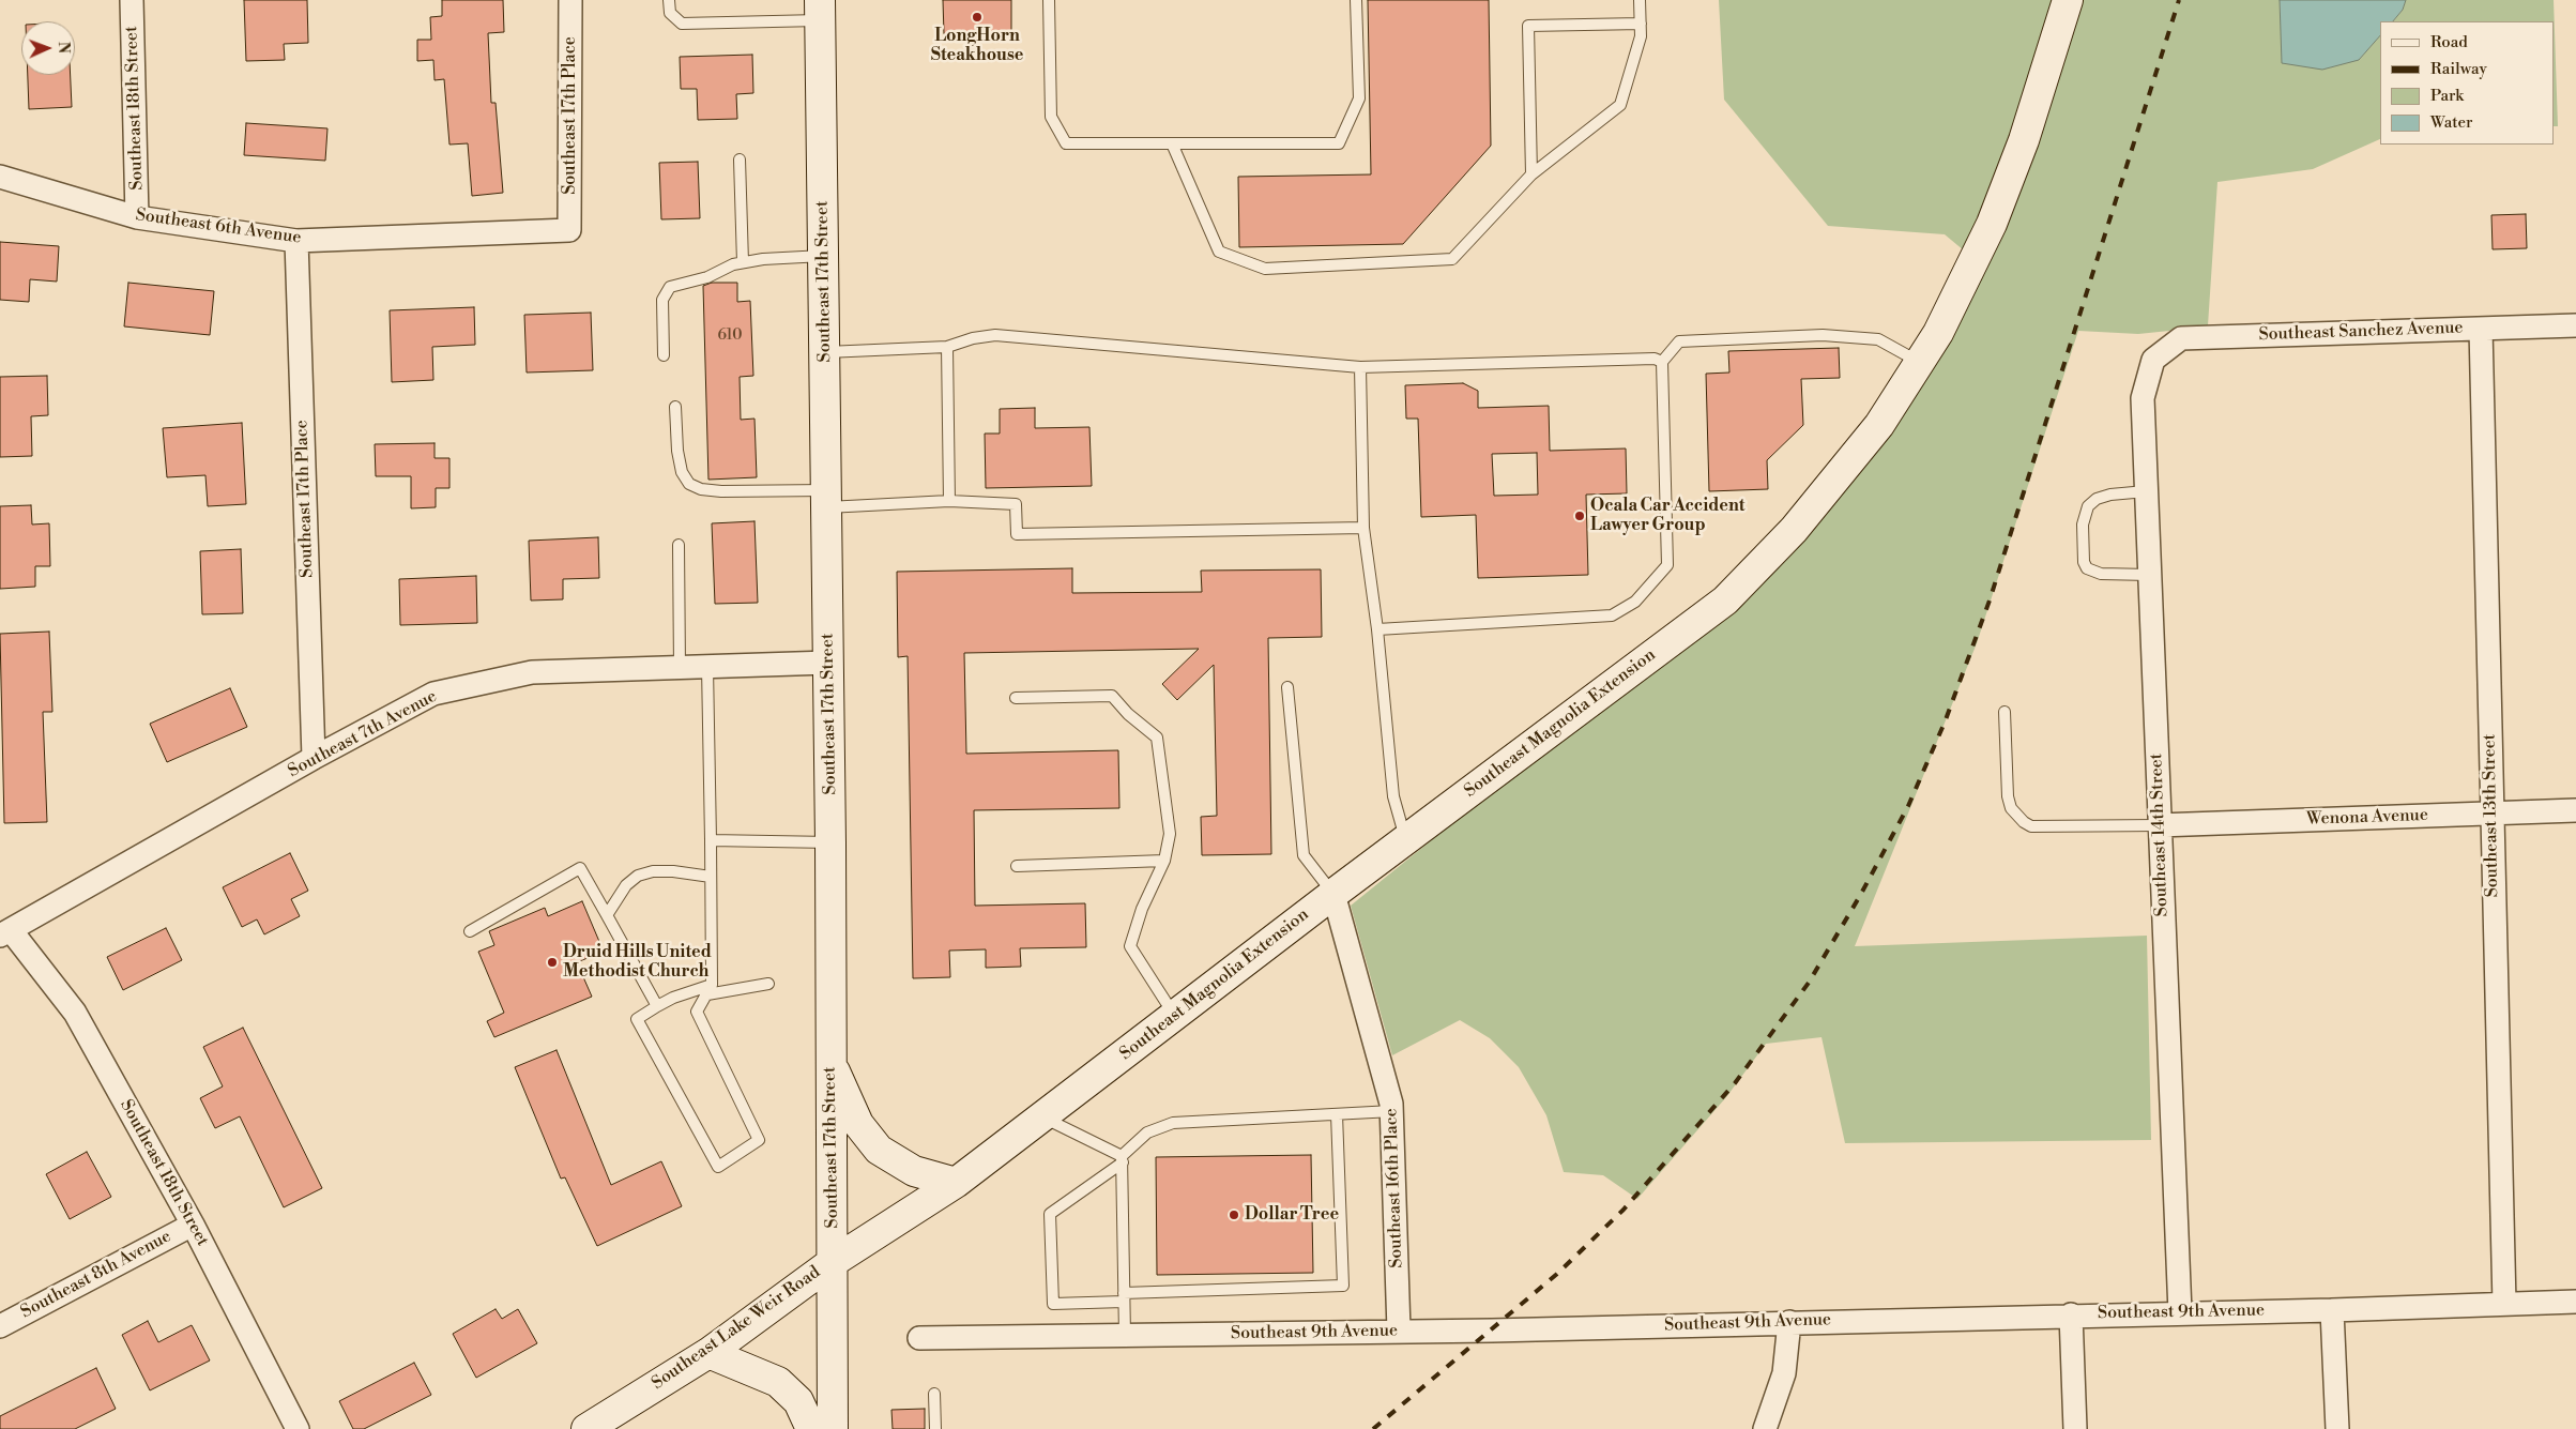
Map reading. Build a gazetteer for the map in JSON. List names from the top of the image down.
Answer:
{
  "streets": {
    "main road": ["Southeast 17th Street", "Southeast Magnolia Extension", "Southeast Lake Weir Road"],
    "street": [
      "Southeast 18th Street",
      "Southeast 17th Place",
      "Southeast 6th Avenue",
      "Southeast Sanchez Avenue",
      "Southeast 7th Avenue",
      "Southeast 13th Street",
      "Wenona Avenue",
      "Southeast 14th Street",
      "Southeast 16th Place",
      "Southeast 8th Avenue",
      "Southeast 9th Avenue"
    ]
  },
  "crossings": [
    ["Southeast 18th Street", "Southeast 6th Avenue"],
    ["Southeast 18th Street", "Southeast 7th Avenue"],
    ["Southeast 18th Street", "Southeast 8th Avenue"],
    ["Southeast 17th Place", "Southeast 6th Avenue"],
    ["Southeast 17th Place", "Southeast 7th Avenue"],
    ["Southeast 17th Street", "Southeast Magnolia Extension"],
    ["Southeast 17th Street", "Southeast 7th Avenue"],
    ["Southeast 17th Street", "Southeast Lake Weir Road"],
    ["Southeast Sanchez Avenue", "Southeast 13th Street"],
    ["Southeast Sanchez Avenue", "Southeast 14th Street"],
    ["Southeast Magnolia Extension", "Southeast 16th Place"],
    ["Southeast Magnolia Extension", "Southeast Lake Weir Road"],
    ["Southeast 13th Street", "Wenona Avenue"],
    ["Southeast 13th Street", "Southeast 9th Avenue"],
    ["Wenona Avenue", "Southeast 14th Street"],
    ["Southeast 14th Street", "Southeast 9th Avenue"],
    ["Southeast 16th Place", "Southeast 9th Avenue"]
  ],
  "places": [
    "LongHorn Steakhouse",
    "Ocala Car Accident Lawyer Group",
    "Druid Hills United Methodist Church",
    "Dollar Tree"
  ],
  "house_numbers": ["610"],
  "legend": [
    "Road",
    "Railway",
    "Park",
    "Water"
  ],
  "north": "right"
}
